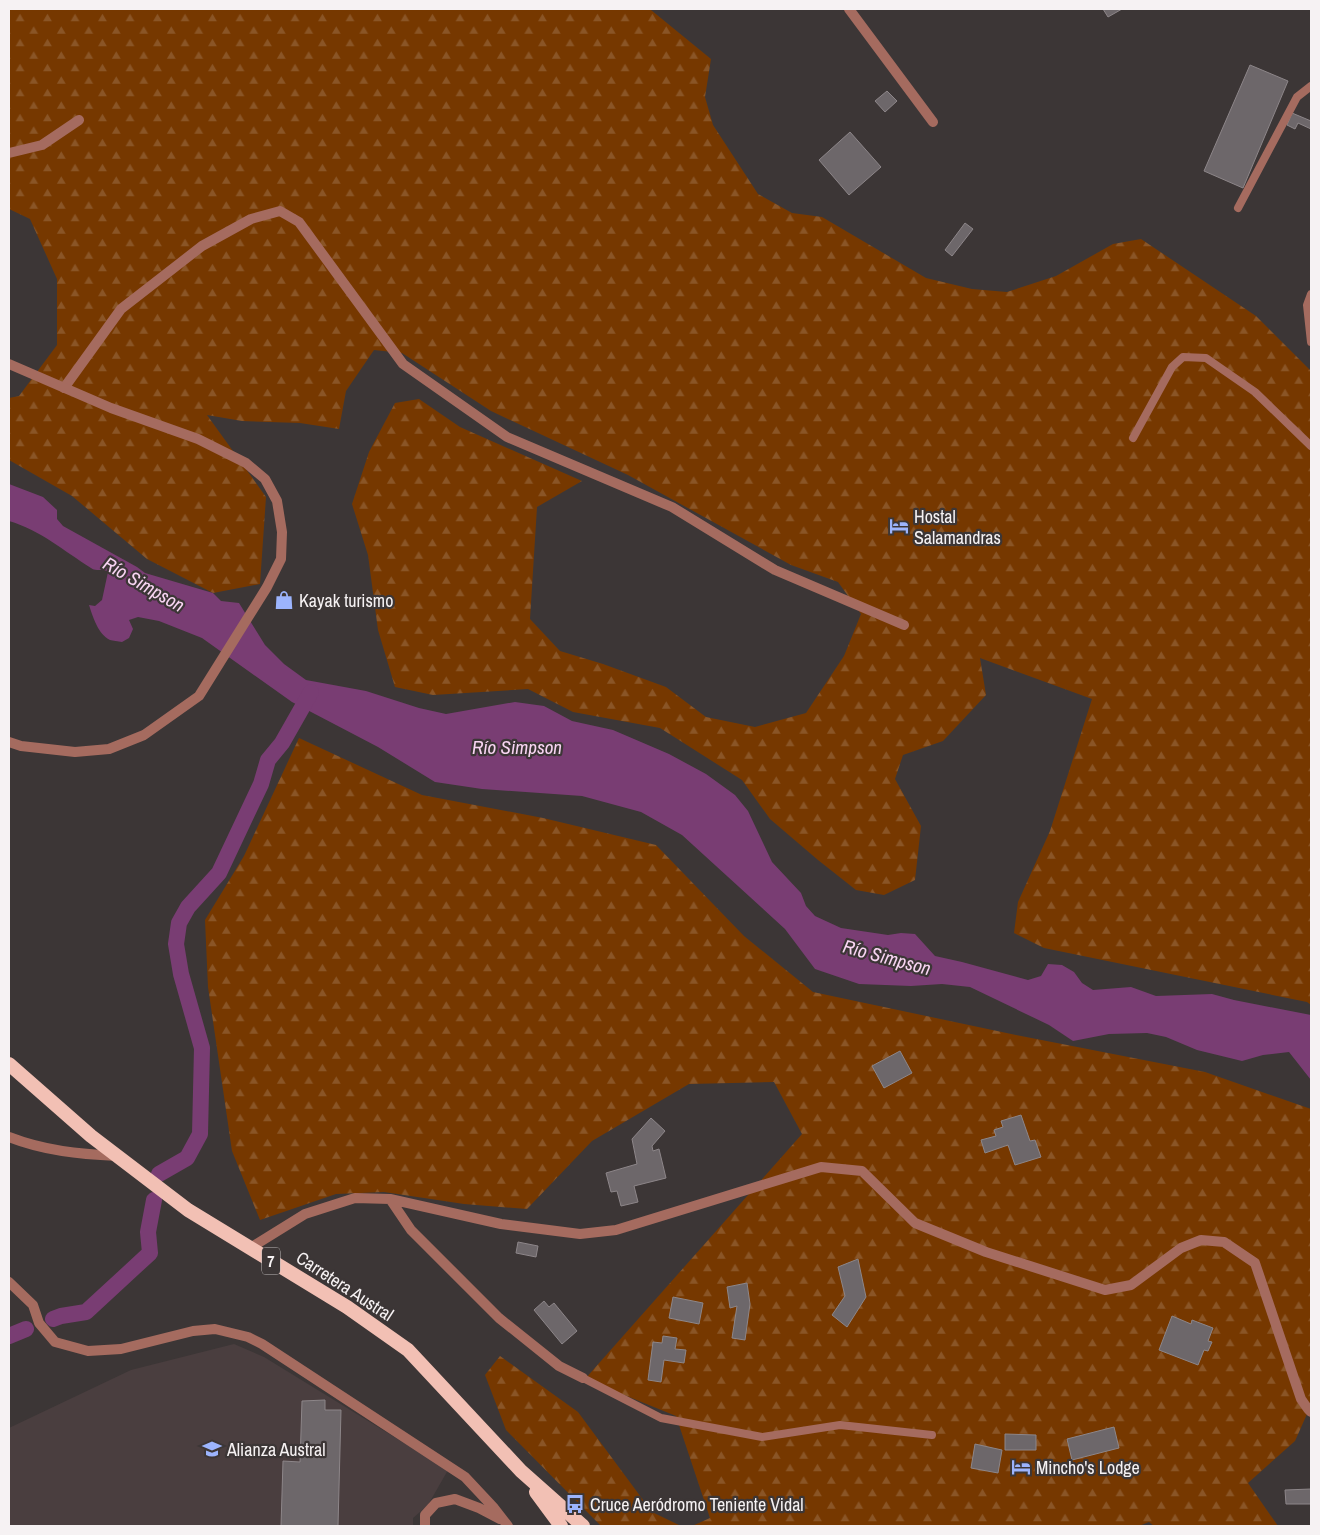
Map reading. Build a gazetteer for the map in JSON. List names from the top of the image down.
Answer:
{
  "streets": {
    "highway": ["7", "Carretera Austral"]
  },
  "water": ["Río Simpson"],
  "places": {
    "hotel": ["Hostal Salamandras", "Mincho's Lodge"],
    "shop": ["Kayak turismo"],
    "school or university": ["Alianza Austral"],
    "bus stop": ["Cruce Aeródromo Teniente Vidal"]
  }
}
